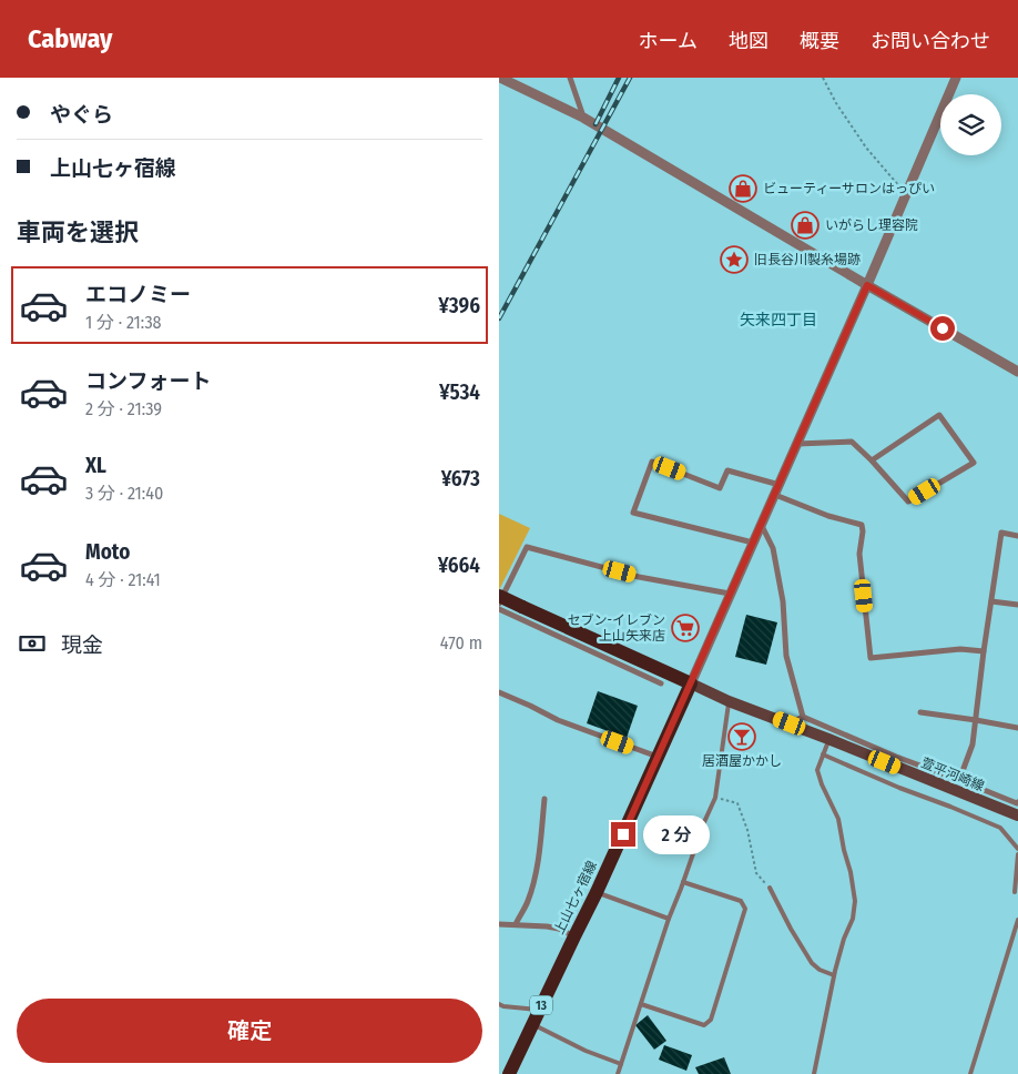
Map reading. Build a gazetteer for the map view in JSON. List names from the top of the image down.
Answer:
{
  "streets": {
    "main road": ["萱平河崎線", "上山七ヶ宿線", "13"]
  },
  "crossings": [
    ["萱平河崎線", "上山七ヶ宿線"]
  ],
  "districts": ["矢来四丁目"],
  "places": {
    "shop": ["ビューティーサロンはっぴい", "いがらし理容院"],
    "place": ["旧長谷川製糸場跡"],
    "supermarket": ["セブン-イレブン 上山矢来店"],
    "bar": ["居酒屋かかし"]
  },
  "page": {
    "header": "Cabway",
    "nav": [
      "ホーム",
      "地図",
      "概要",
      "お問い合わせ"
    ],
    "banner": ["やぐら", "上山七ヶ宿線"],
    "heading": "車両を選択",
    "list": [
      {
        "name": "エコノミー",
        "note": "1 分 · 21:38",
        "value": "¥396"
      },
      {
        "name": "コンフォート",
        "note": "2 分 · 21:39",
        "value": "¥534"
      },
      {
        "name": "XL",
        "note": "3 分 · 21:40",
        "value": "¥673"
      },
      {
        "name": "Moto",
        "note": "4 分 · 21:41",
        "value": "¥664"
      }
    ],
    "pay": ["現金", "470 m"],
    "bubble": "2 分",
    "buttons": "確定"
  }
}
